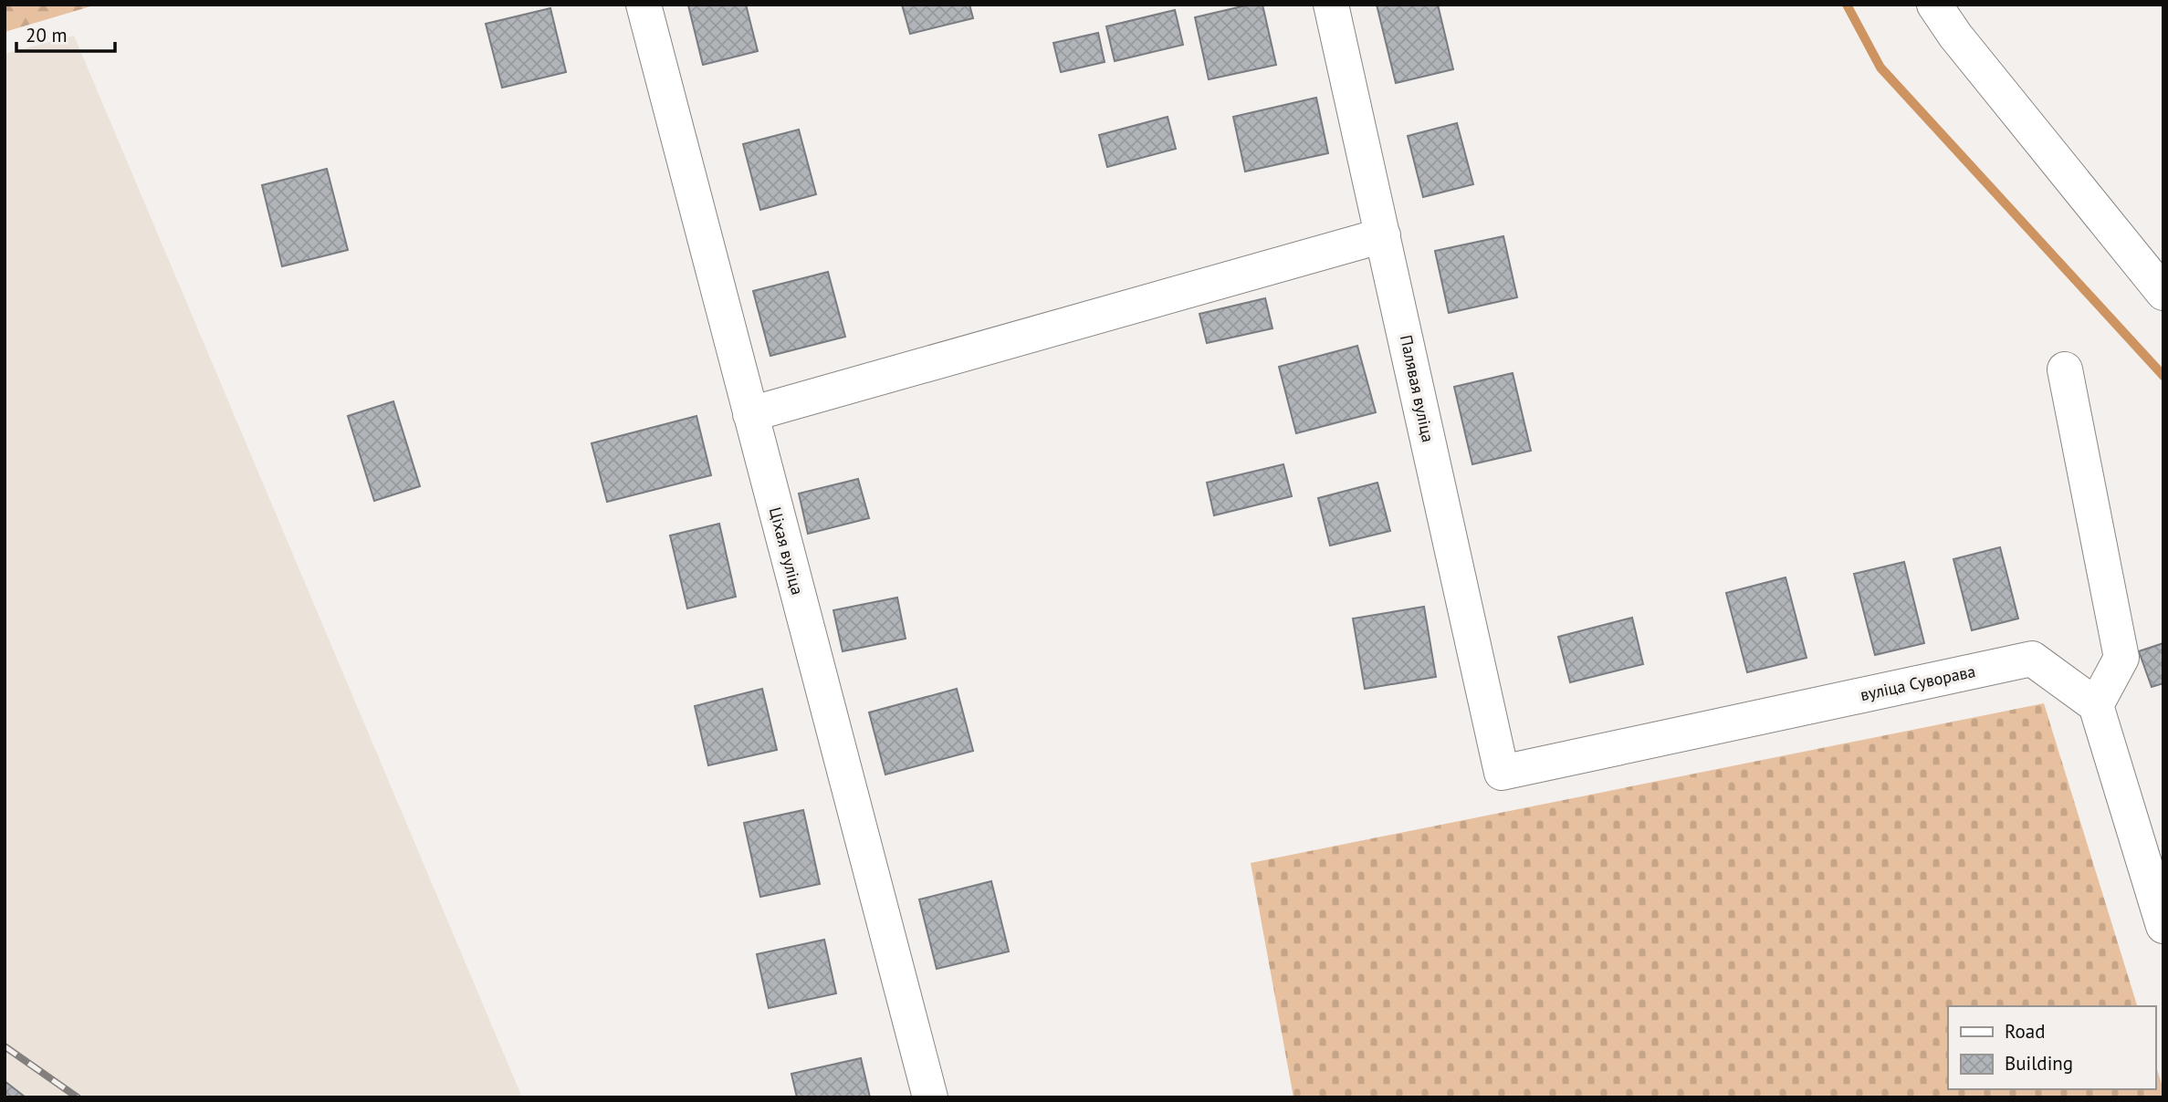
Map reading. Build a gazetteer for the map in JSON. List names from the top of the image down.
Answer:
{
  "streets": {
    "street": ["Палявая вуліца", "Ціхая вуліца", "вуліца Суворава"]
  },
  "crossings": [
    ["Палявая вуліца", "вуліца Суворава"]
  ],
  "legend": ["Road", "Building"],
  "scale_bar": "20 m"
}
